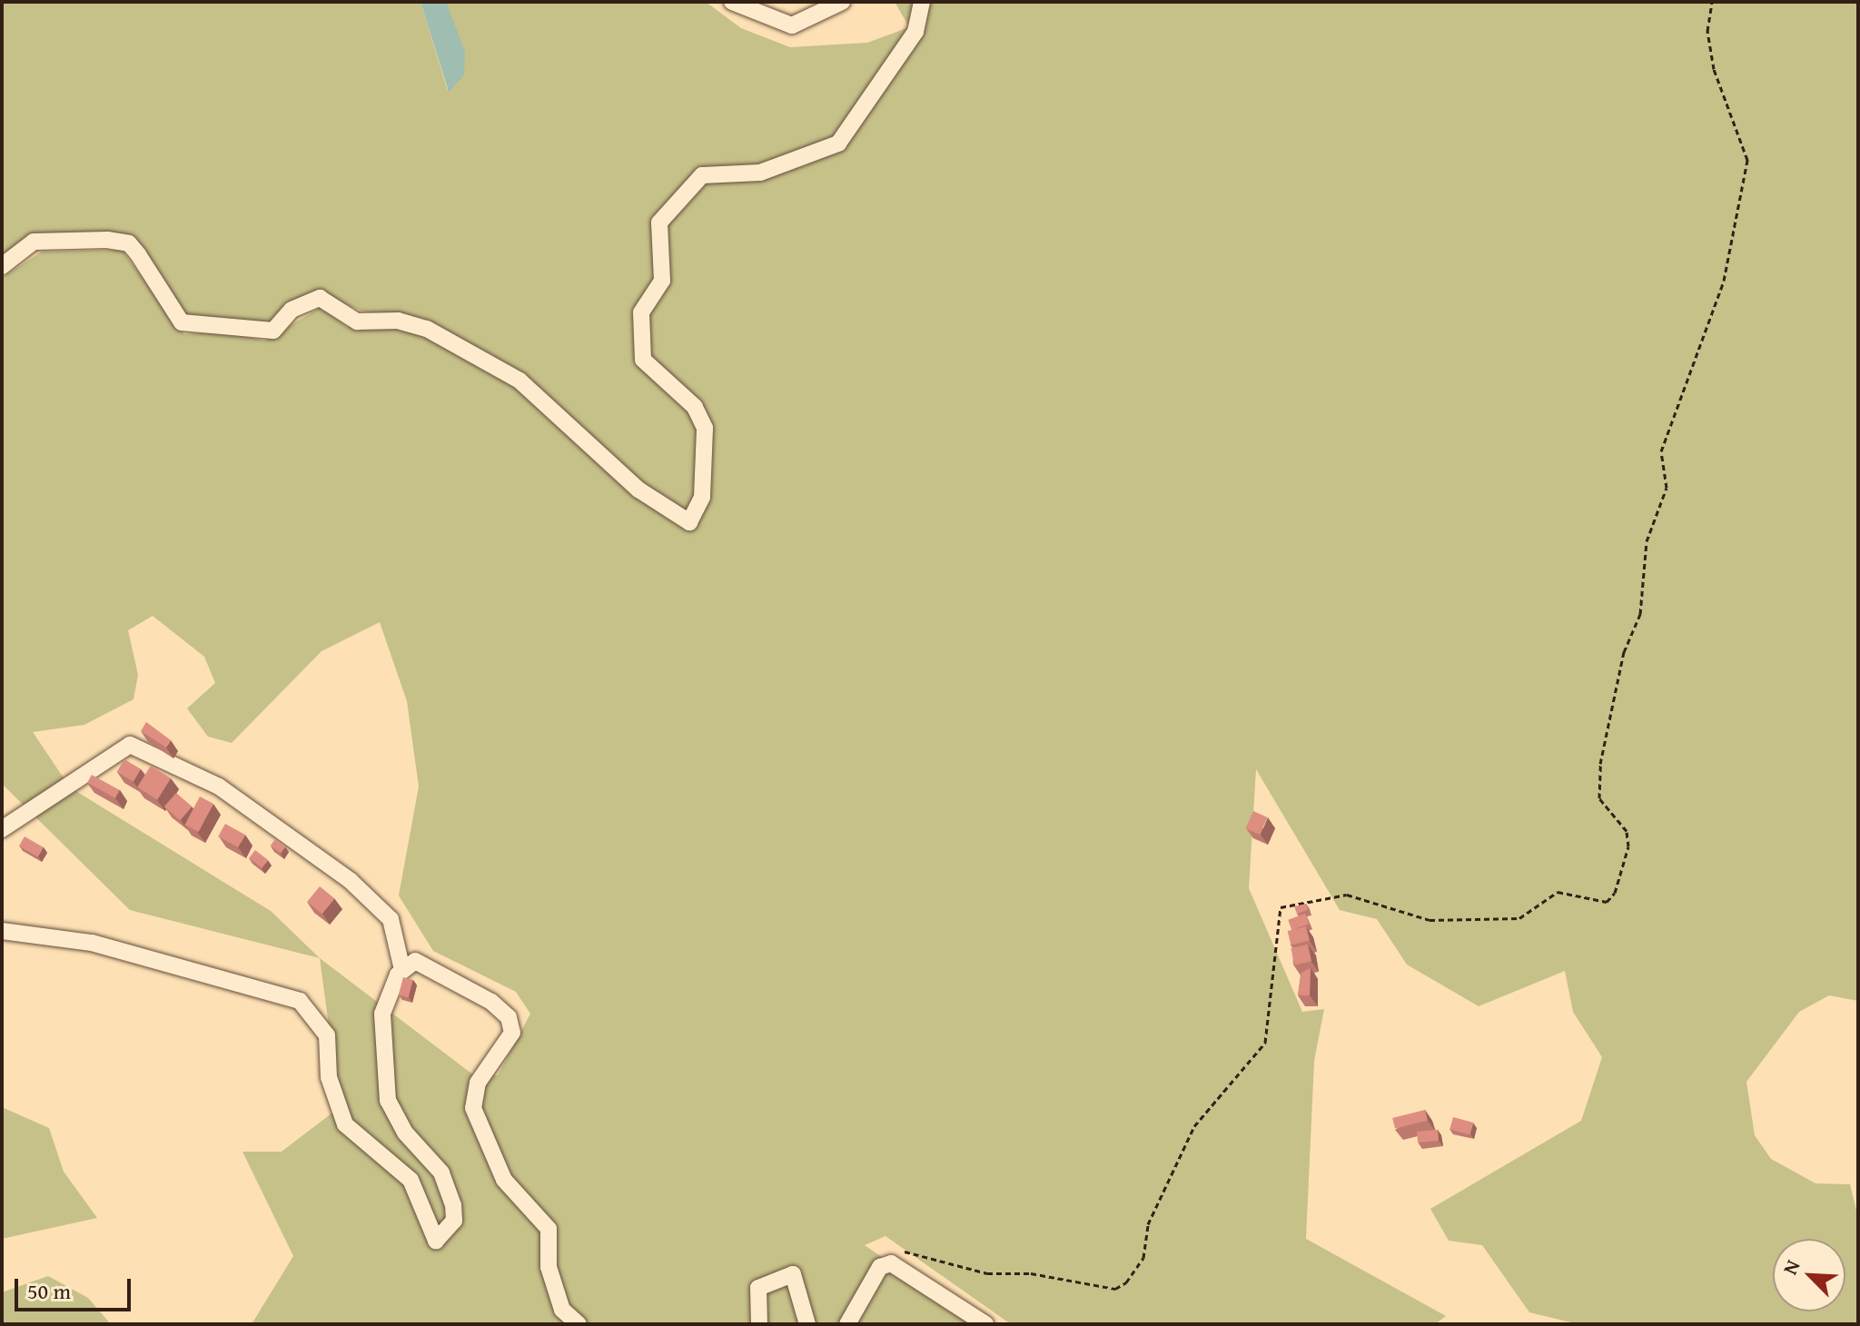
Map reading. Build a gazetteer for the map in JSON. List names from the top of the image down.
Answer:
{
  "scale_bar": "50 m",
  "north": "top left"
}
